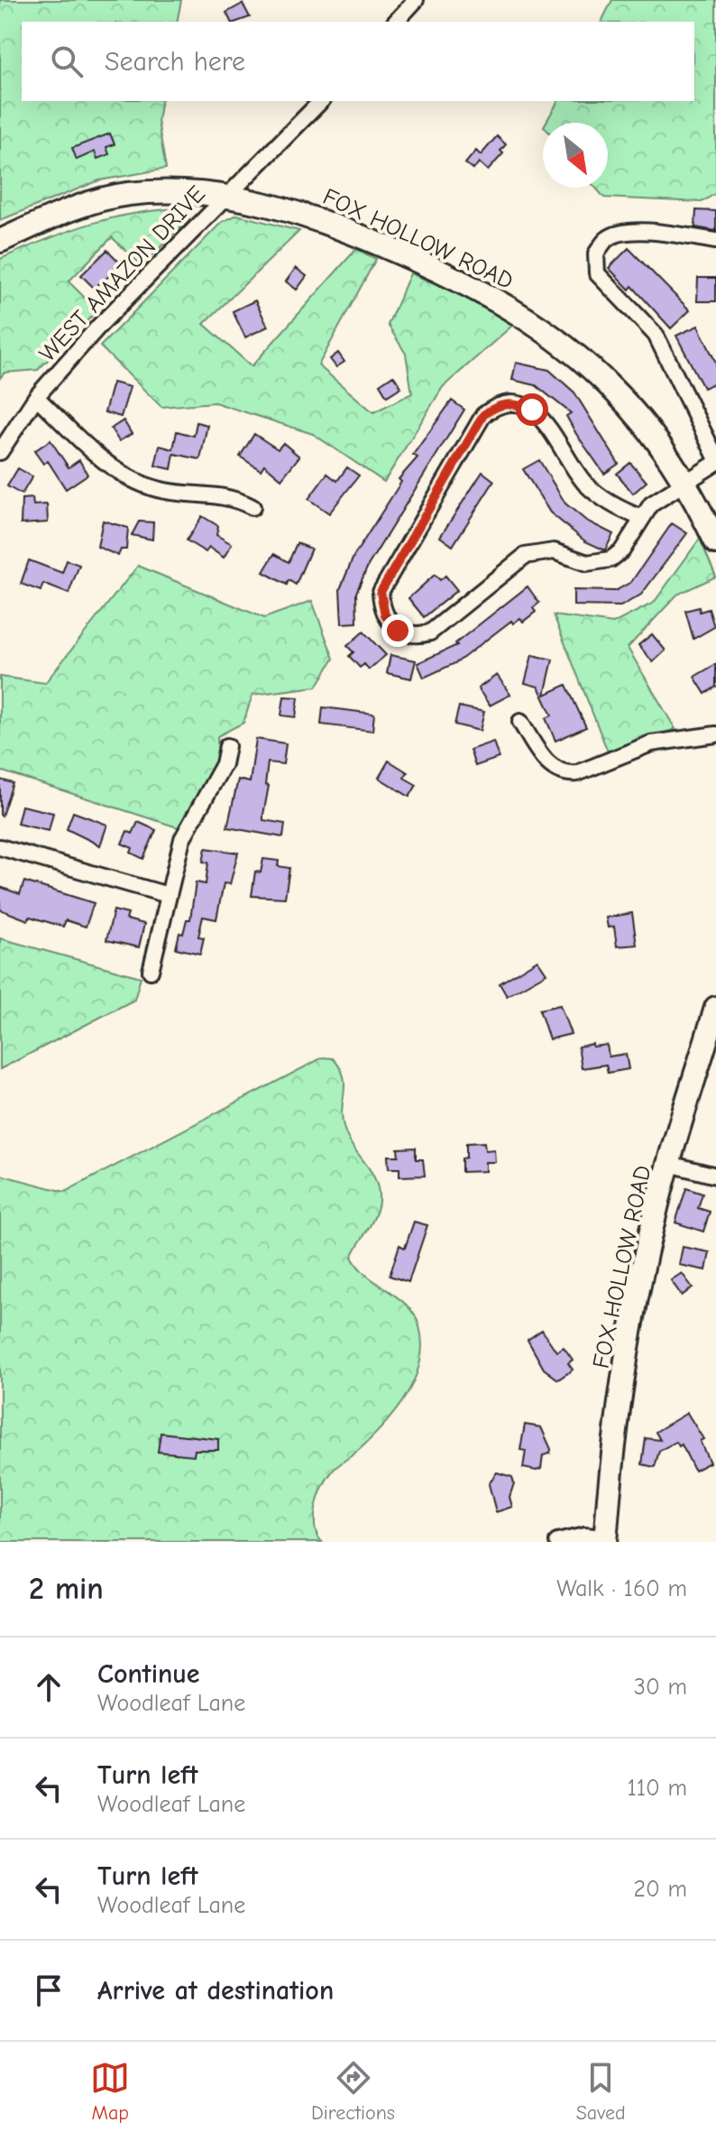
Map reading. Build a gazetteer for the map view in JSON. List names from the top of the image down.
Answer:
{
  "streets": {
    "main road": ["FOX HOLLOW ROAD"],
    "street": ["WEST AMAZON DRIVE"]
  },
  "crossings": [
    ["FOX HOLLOW ROAD", "WEST AMAZON DRIVE"]
  ],
  "north": "bottom right",
  "page": {
    "search": "Search here",
    "heading": ["2 min", "Walk · 160 m"],
    "list": [
      ["Continue", "Woodleaf Lane", "30 m"],
      ["Turn left", "Woodleaf Lane", "110 m"],
      ["Turn left", "Woodleaf Lane", "20 m"],
      "Arrive at destination"
    ],
    "nav": ["Map", "Directions", "Saved"]
  }
}
